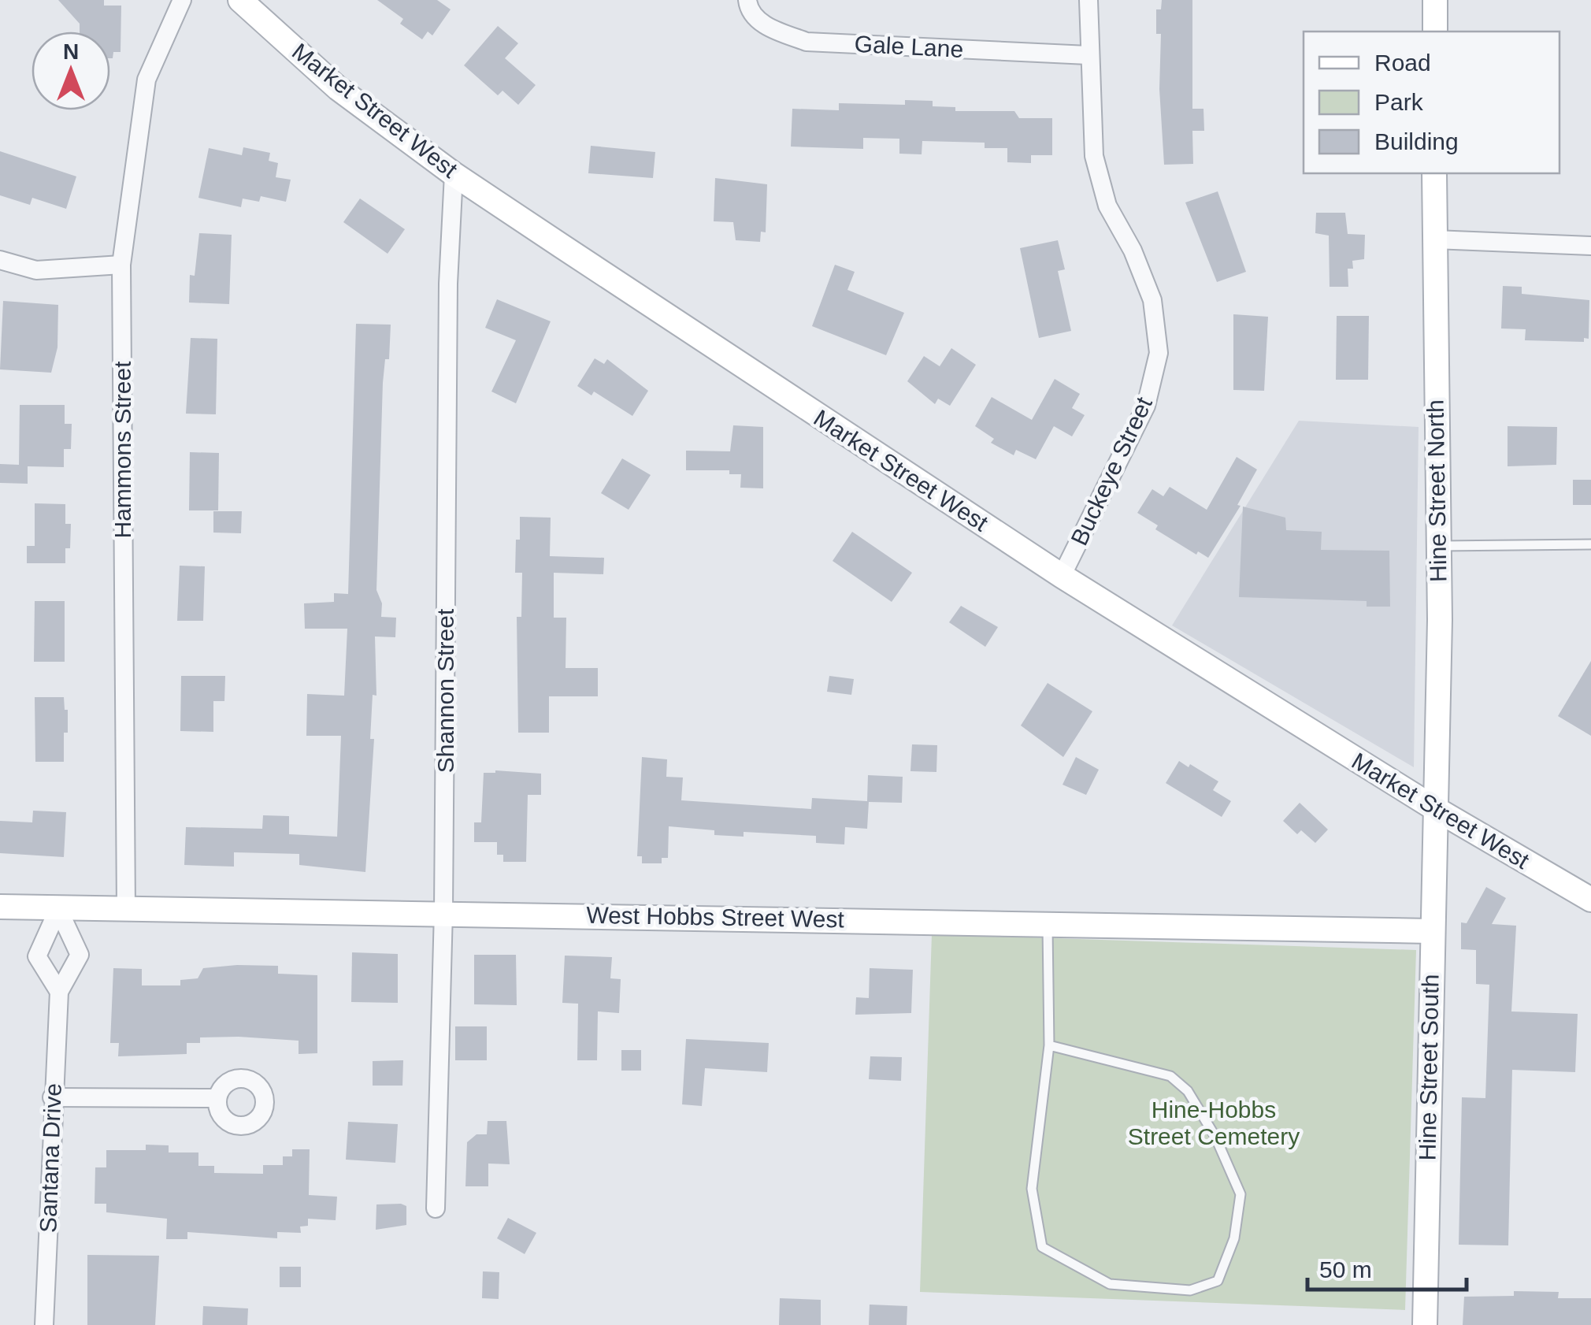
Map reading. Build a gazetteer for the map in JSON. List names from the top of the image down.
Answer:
{
  "streets": {
    "street": [
      "Gale Lane",
      "Market Street West",
      "Hammons Street",
      "Buckeye Street",
      "Hine Street North",
      "Shannon Street",
      "West Hobbs Street West",
      "Hine Street South",
      "Santana Drive"
    ]
  },
  "crossings": [
    ["Gale Lane", "Buckeye Street"],
    ["Market Street West", "Buckeye Street"],
    ["Market Street West", "Hine Street North"],
    ["Market Street West", "Shannon Street"],
    ["Market Street West", "Hine Street South"],
    ["Hammons Street", "West Hobbs Street West"],
    ["Hine Street North", "Hine Street South"],
    ["Shannon Street", "West Hobbs Street West"],
    ["West Hobbs Street West", "Hine Street South"],
    ["West Hobbs Street West", "Santana Drive"]
  ],
  "parks": ["Hine-Hobbs Street Cemetery"],
  "legend": ["Road", "Park", "Building"],
  "scale_bar": "50 m",
  "north": "top"
}
